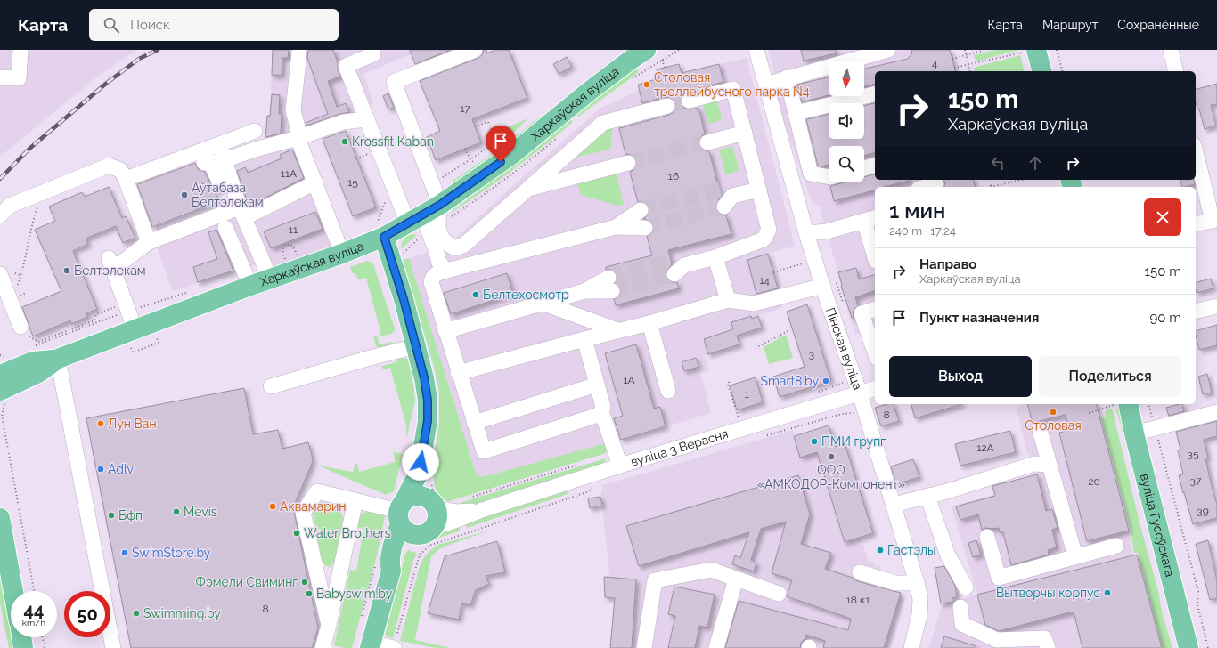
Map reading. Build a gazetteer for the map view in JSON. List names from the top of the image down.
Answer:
{
  "streets": {
    "main road": ["Харкаўская вуліца", "вуліца Гусоўскага"],
    "street": ["Пінская вуліца", "вуліца 3 Верасня"]
  },
  "crossings": [
    ["Пінская вуліца", "вуліца 3 Верасня"]
  ],
  "places": [
    "Столовая троллейбусного парка N4",
    "Krossfit Kaban",
    "Аўтабаза Белтэлекам",
    "Белтэлекам",
    "Белтехосмотр",
    "Smart8.by",
    "Столовая",
    "Лун Ван",
    "ПМИ групп",
    "ООО «АМКОДОР-Компонент»",
    "Adlv",
    "Аквамарин",
    "Mevis",
    "Бфп",
    "Water Brothers",
    "Гастэлы",
    "SwimStore.by",
    "Фэмели Свиминг",
    "Вытворчы корпус",
    "Babyswim.by",
    "Swimming.by"
  ],
  "house_numbers": [
    "4",
    "17",
    "11А",
    "16",
    "15",
    "11",
    "14",
    "3",
    "1А",
    "1",
    "8",
    "12А",
    "35",
    "37",
    "20",
    "39",
    "18 к1",
    "8"
  ],
  "north": "bottom",
  "page": {
    "header": "Карта",
    "search": "Поиск",
    "nav": ["Карта", "Маршрут", "Сохранённые"],
    "turn": ["150 m", "Харкаўская вуліца"],
    "heading": ["1 мин", "240 m · 17:24"],
    "list": [
      {
        "name": "Направо",
        "note": "Харкаўская вуліца",
        "value": "150 m"
      },
      {
        "name": "Пункт назначения",
        "value": "90 m"
      }
    ],
    "buttons": ["Выход", "Поделиться"],
    "speed": "44 km/h",
    "limit": "50"
  }
}
